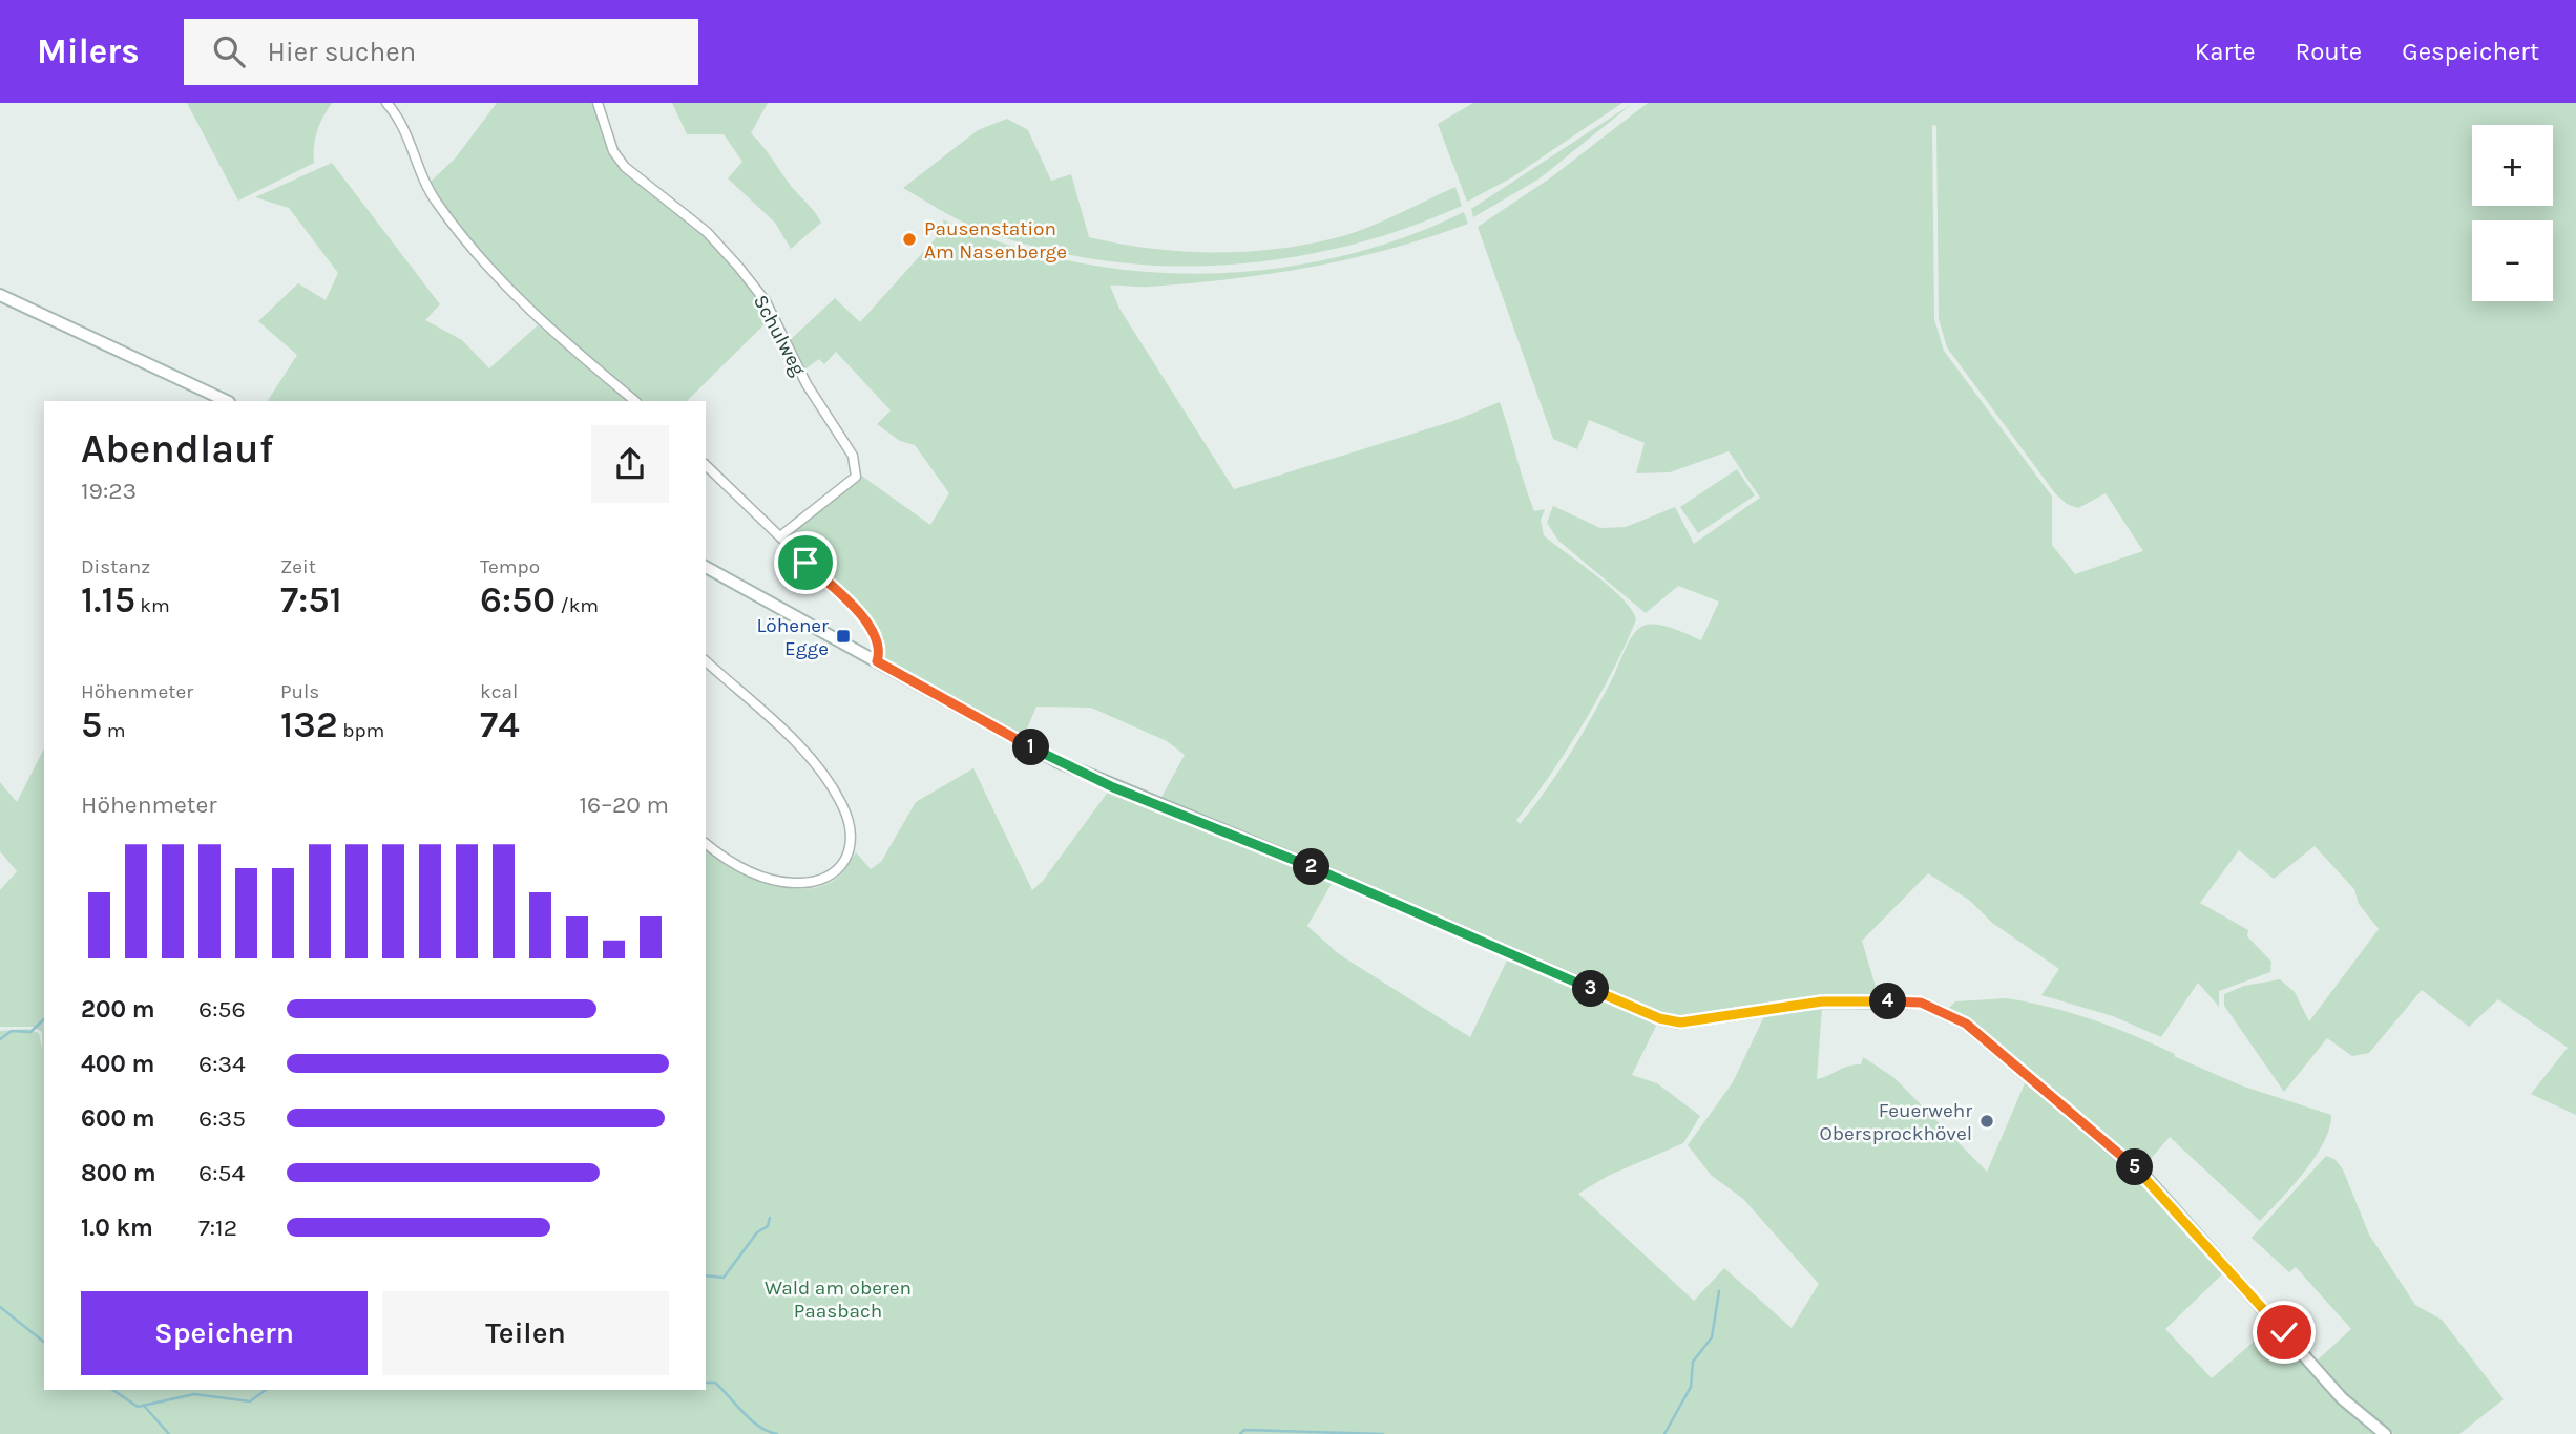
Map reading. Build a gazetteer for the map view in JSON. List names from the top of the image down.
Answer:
{
  "streets": {
    "street": ["Schulweg"]
  },
  "parks": ["Wald am oberen Paasbach"],
  "places": {
    "other": ["Pausenstation Am Nasenberge", "Feuerwehr Obersprockhövel"],
    "transit": ["Löhener Egge"]
  },
  "page": {
    "header": "Milers",
    "search": "Hier suchen",
    "nav": ["Karte", "Route", "Gespeichert"],
    "map_buttons": ["+", "−"],
    "heading": ["Abendlauf", "19:23"],
    "stats": [
      ["Distanz", "1.15 km"],
      ["Zeit", "7:51"],
      ["Tempo", "6:50 /km"],
      ["Höhenmeter", "5 m"],
      ["Puls", "132 bpm"],
      ["kcal", "74"]
    ],
    "pins": [
      "1",
      "2",
      "3",
      "4",
      "5"
    ],
    "chart": ["Höhenmeter", "16–20 m"],
    "list": [
      {
        "name": "200 m",
        "note": "6:56"
      },
      {
        "name": "400 m",
        "note": "6:34"
      },
      {
        "name": "600 m",
        "note": "6:35"
      },
      {
        "name": "800 m",
        "note": "6:54"
      },
      {
        "name": "1.0 km",
        "note": "7:12"
      }
    ],
    "buttons": ["Speichern", "Teilen"]
  }
}
